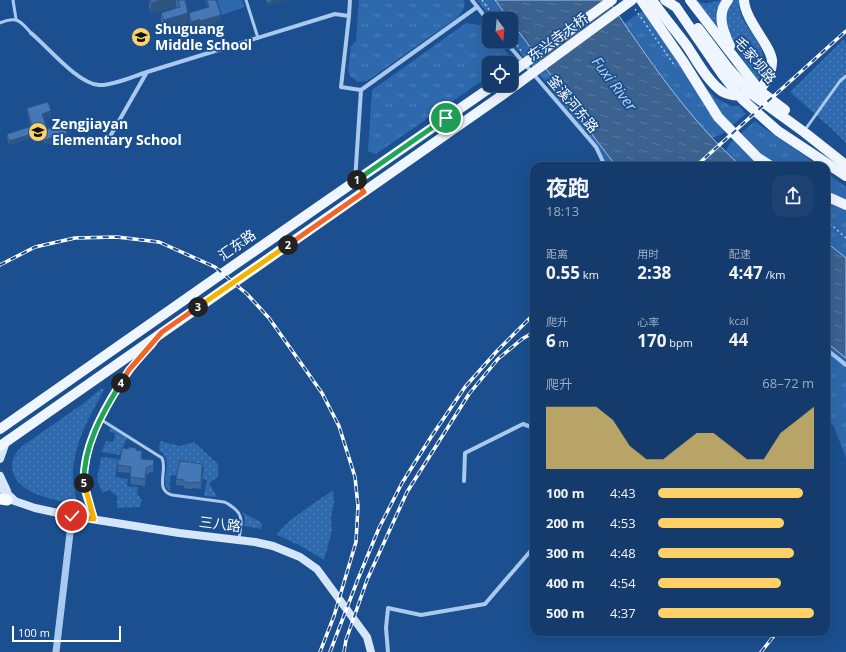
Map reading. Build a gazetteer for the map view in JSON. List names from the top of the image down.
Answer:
{
  "streets": {
    "main road": [
      "东兴寺大桥",
      "毛家坝路",
      "汇东路",
      "三八路"
    ],
    "street": ["釜溪河东路"]
  },
  "water": ["Fuxi River"],
  "places": {
    "school or university": ["Shuguang Middle School", "Zengjiayan Elementary School"]
  },
  "scale_bar": "100 m",
  "north": "bottom",
  "page": {
    "heading": ["夜跑", "18:13"],
    "pins": [
      "1",
      "2",
      "3",
      "4",
      "5"
    ],
    "stats": [
      ["距离", "0.55 km"],
      ["用时", "2:38"],
      ["配速", "4:47 /km"],
      ["爬升", "6 m"],
      ["心率", "170 bpm"],
      ["kcal", "44"]
    ],
    "chart": ["爬升", "68–72 m"],
    "list": [
      {
        "name": "100 m",
        "note": "4:43"
      },
      {
        "name": "200 m",
        "note": "4:53"
      },
      {
        "name": "300 m",
        "note": "4:48"
      },
      {
        "name": "400 m",
        "note": "4:54"
      },
      {
        "name": "500 m",
        "note": "4:37"
      }
    ],
    "scale": "100 m"
  }
}
